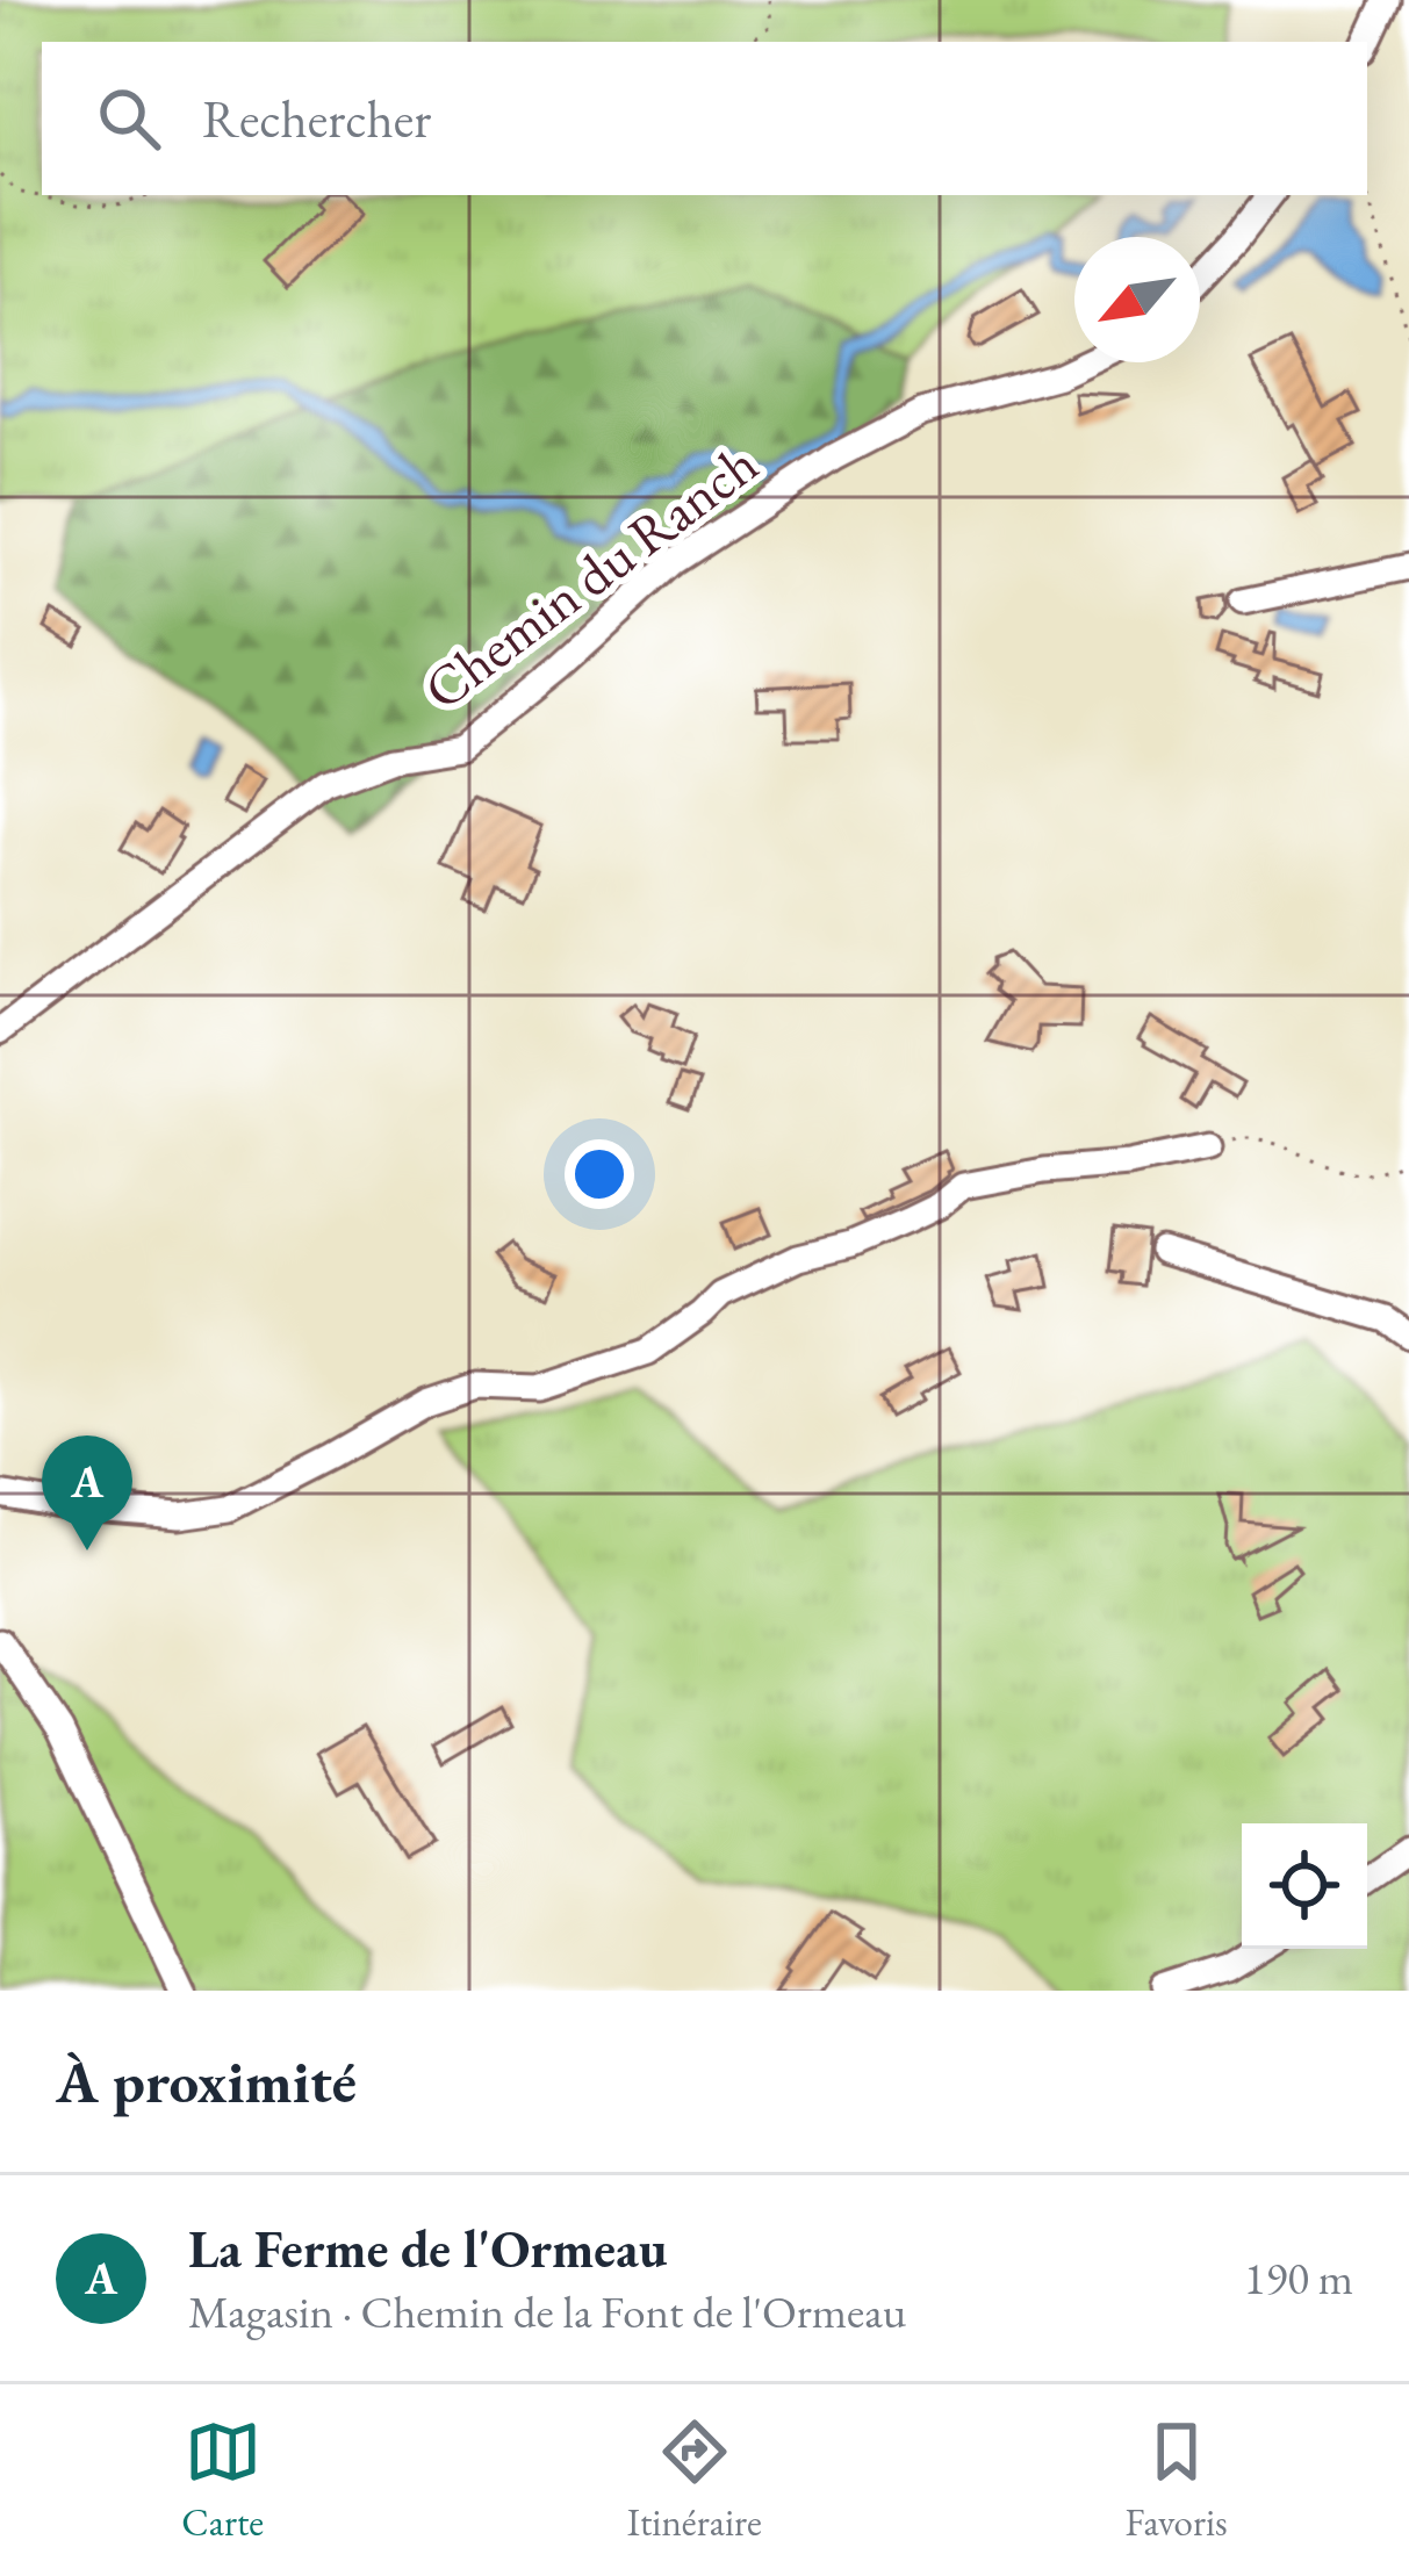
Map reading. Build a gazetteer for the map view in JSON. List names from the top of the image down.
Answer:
{
  "streets": {
    "street": ["Chemin du Ranch"]
  },
  "north": "bottom left",
  "page": {
    "search": "Rechercher",
    "pins": "A",
    "heading": "À proximité",
    "list": [
      {
        "mark": "A",
        "name": "La Ferme de l'Ormeau",
        "note": "Magasin · Chemin de la Font de l'Ormeau",
        "value": "190 m"
      }
    ],
    "nav": ["Carte", "Itinéraire", "Favoris"]
  }
}
